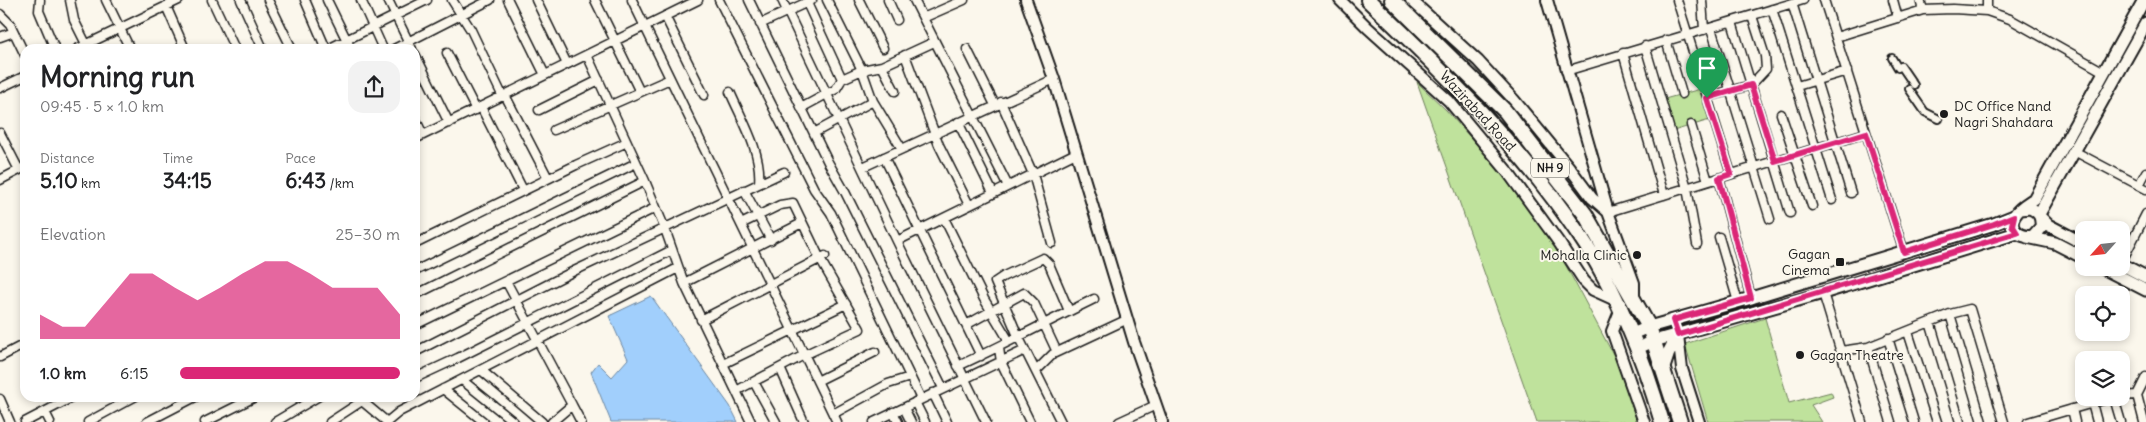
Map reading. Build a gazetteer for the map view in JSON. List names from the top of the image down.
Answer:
{
  "streets": {
    "highway": ["Wazirabad Road", "NH 9"]
  },
  "places": {
    "other": ["DC Office Nand Nagri Shahdara", "Mohalla Clinic", "Gagan Theatre"],
    "transit": ["Gagan Cinema"]
  },
  "north": "bottom left",
  "page": {
    "heading": ["Morning run", "09:45 · 5 × 1.0 km"],
    "stats": [
      ["Distance", "5.10 km"],
      ["Time", "34:15"],
      ["Pace", "6:43 /km"]
    ],
    "chart": ["Elevation", "25–30 m"],
    "list": [
      {
        "name": "1.0 km",
        "note": "6:15"
      }
    ]
  }
}
